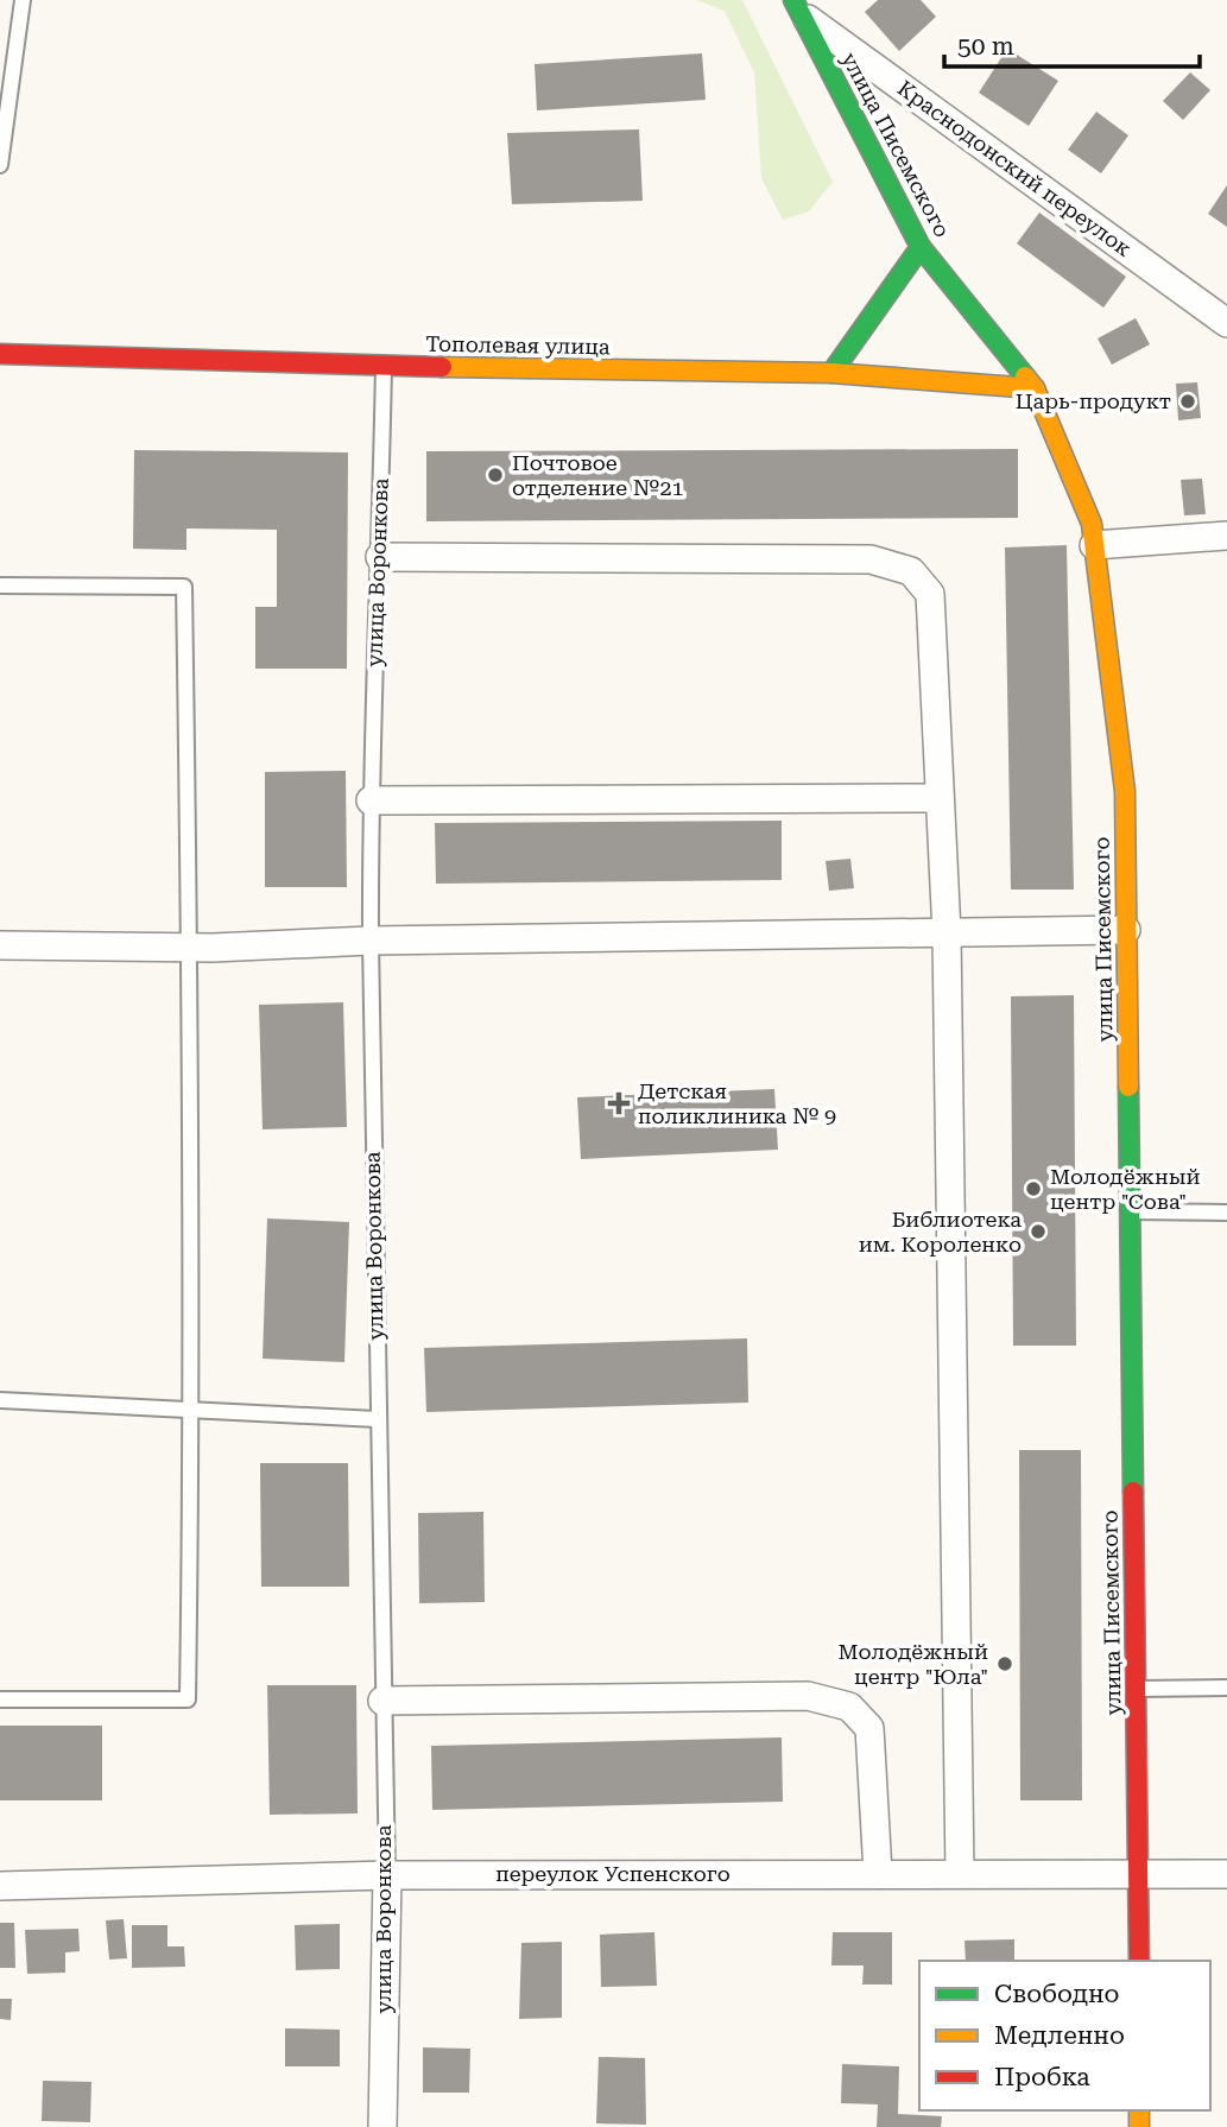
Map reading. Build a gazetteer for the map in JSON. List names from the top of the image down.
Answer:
{
  "streets": {
    "main road": ["улица Писемского", "Тополевая улица"],
    "street": ["Краснодонский переулок", "улица Воронкова", "переулок Успенского"]
  },
  "crossings": [
    ["улица Писемского", "Краснодонский переулок"],
    ["улица Писемского", "Тополевая улица"],
    ["улица Писемского", "переулок Успенского"],
    ["Тополевая улица", "улица Воронкова"],
    ["улица Воронкова", "переулок Успенского"]
  ],
  "places": {
    "other": [
      "Царь-продукт",
      "Почтовое отделение №21",
      "Молодёжный центр \"Сова\"",
      "Библиотека им. Короленко",
      "Молодёжный центр \"Юла\""
    ],
    "health": ["Детская поликлиника № 9"]
  },
  "legend": ["Свободно", "Медленно", "Пробка"],
  "scale_bar": "50 m"
}
